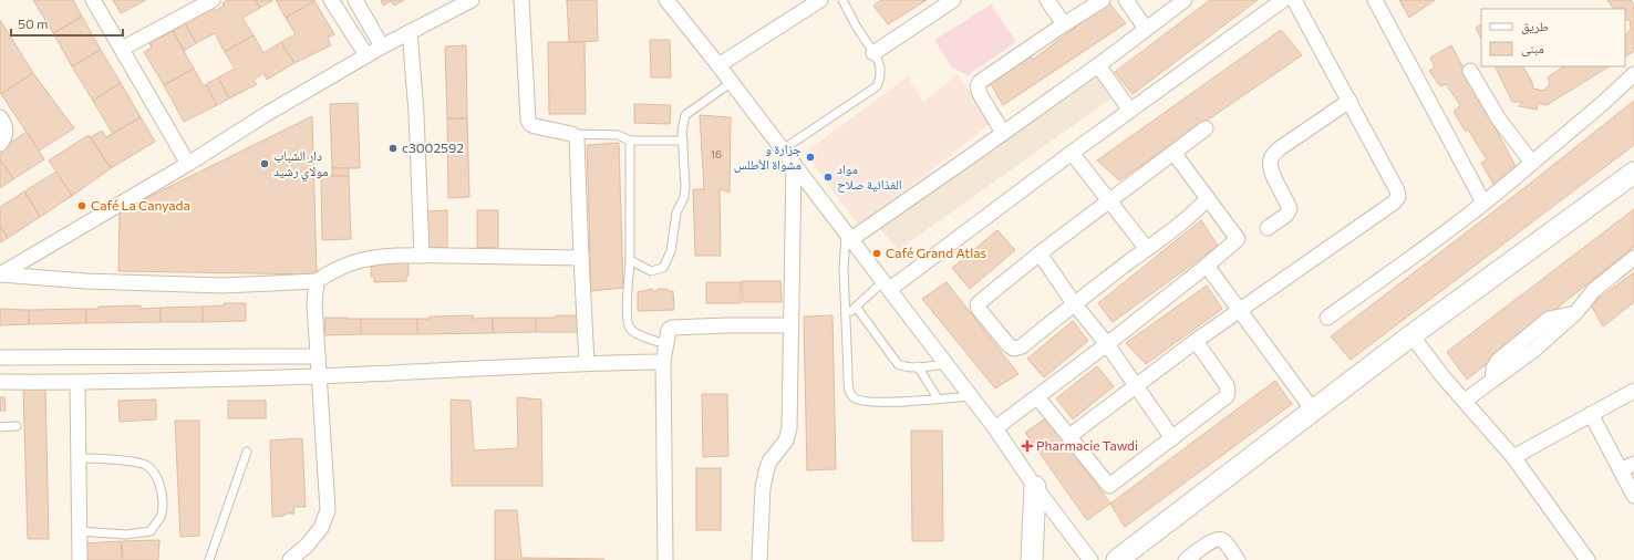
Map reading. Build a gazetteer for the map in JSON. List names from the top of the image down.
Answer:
{
  "places": {
    "other": [
      "c3002592",
      "جزارة و مشواة الأطلس",
      "دار الشباب مولاي رشيد",
      "مواد الغذائية صلاح",
      "Café La Canyada",
      "Café Grand Atlas"
    ],
    "health": ["Pharmacie Tawdi"]
  },
  "house_numbers": ["16"],
  "legend": ["طريق", "مبنى"],
  "scale_bar": "50 m"
}
